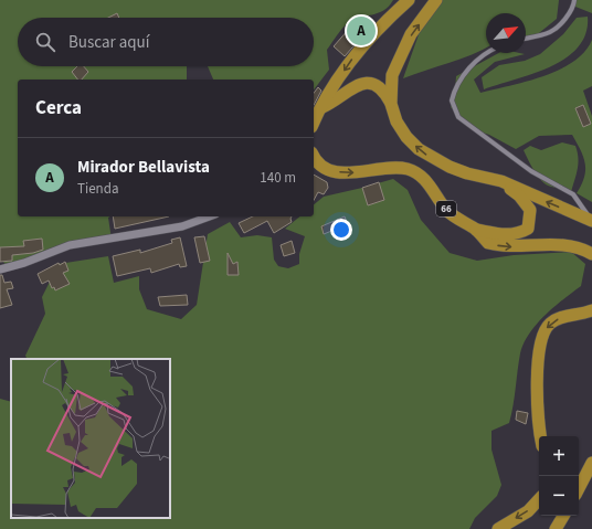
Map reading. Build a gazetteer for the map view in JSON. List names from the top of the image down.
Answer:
{
  "streets": {
    "highway": ["66"]
  },
  "north": "top right",
  "page": {
    "pins": "A",
    "search": "Buscar aquí",
    "heading": "Cerca",
    "list": [
      {
        "mark": "A",
        "name": "Mirador Bellavista",
        "note": "Tienda",
        "value": "140 m"
      }
    ],
    "map_buttons": ["+", "−"]
  }
}
